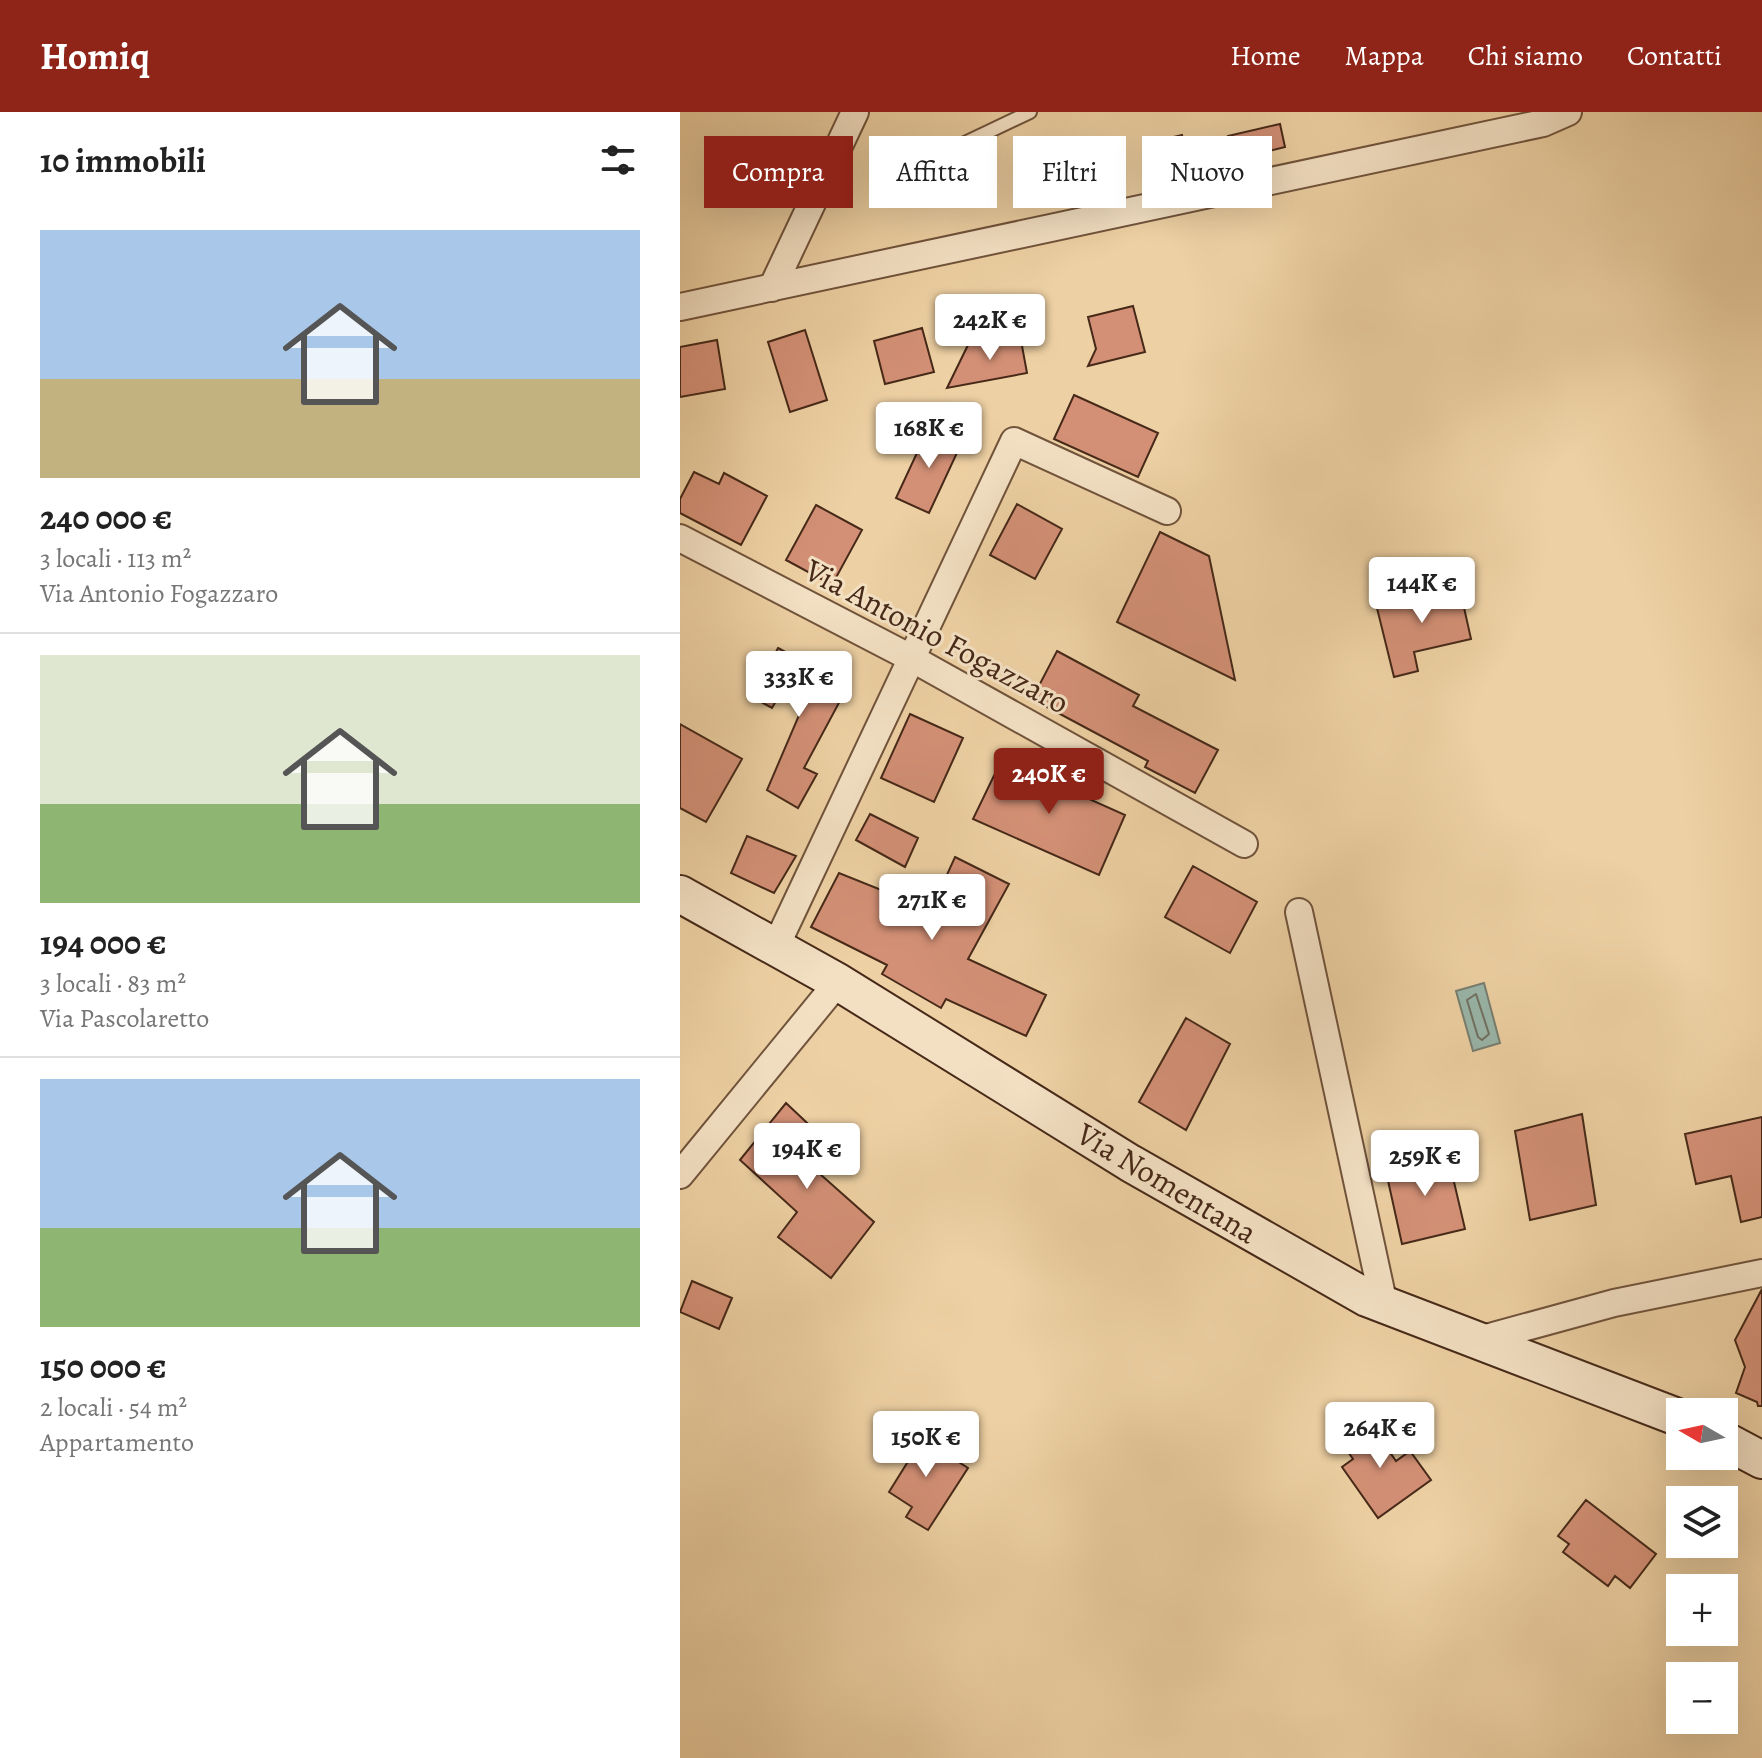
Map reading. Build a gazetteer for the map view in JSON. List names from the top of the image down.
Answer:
{
  "streets": {
    "main road": ["Via Nomentana"],
    "street": ["Via Antonio Fogazzaro"]
  },
  "north": "left",
  "page": {
    "header": "Homiq",
    "nav": [
      "Home",
      "Mappa",
      "Chi siamo",
      "Contatti"
    ],
    "heading": "10 immobili",
    "chip": [
      "Compra",
      "Affitta",
      "Filtri",
      "Nuovo"
    ],
    "list": [
      {
        "name": "240 000 €",
        "note": "3 locali · 113 m² · Via Antonio Fogazzaro"
      },
      {
        "name": "194 000 €",
        "note": "3 locali · 83 m² · Via Pascolaretto"
      },
      {
        "name": "150 000 €",
        "note": "2 locali · 54 m² · Appartamento"
      }
    ],
    "price": [
      "242K €",
      "168K €",
      "144K €",
      "333K €",
      "240K €",
      "271K €",
      "194K €",
      "259K €",
      "264K €",
      "150K €"
    ],
    "map_buttons": ["+", "−"]
  }
}
